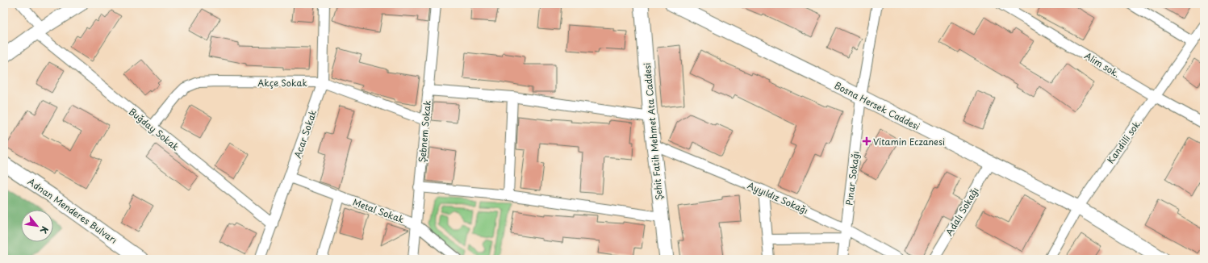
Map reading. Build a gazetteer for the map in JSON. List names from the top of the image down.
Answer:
{
  "streets": {
    "main road": ["Bosna Hersek Caddesi", "Şehit Fatih Mehmet Ata Caddesi", "Adnan Menderes Bulvarı"],
    "street": [
      "Alim sok.",
      "Akçe Sokak",
      "Buğday Sokak",
      "Şebnem Sokak",
      "Acar Sokak",
      "Kandilli sok.",
      "Pınar Sokağı",
      "Ayyıldız Sokağı",
      "Metal Sokak",
      "Adalı Sokağı"
    ]
  },
  "crossings": [
    ["Alim sok.", "Kandilli sok."],
    ["Akçe Sokak", "Buğday Sokak"],
    ["Akçe Sokak", "Şebnem Sokak"],
    ["Akçe Sokak", "Acar Sokak"],
    ["Bosna Hersek Caddesi", "Kandilli sok."],
    ["Bosna Hersek Caddesi", "Pınar Sokağı"],
    ["Bosna Hersek Caddesi", "Adalı Sokağı"],
    ["Buğday Sokak", "Acar Sokak"],
    ["Şebnem Sokak", "Metal Sokak"],
    ["Şehit Fatih Mehmet Ata Caddesi", "Ayyıldız Sokağı"],
    ["Acar Sokak", "Metal Sokak"],
    ["Pınar Sokağı", "Ayyıldız Sokağı"]
  ],
  "places": {
    "health": ["Vitamin Eczanesi"]
  },
  "north": "bottom right"
}
